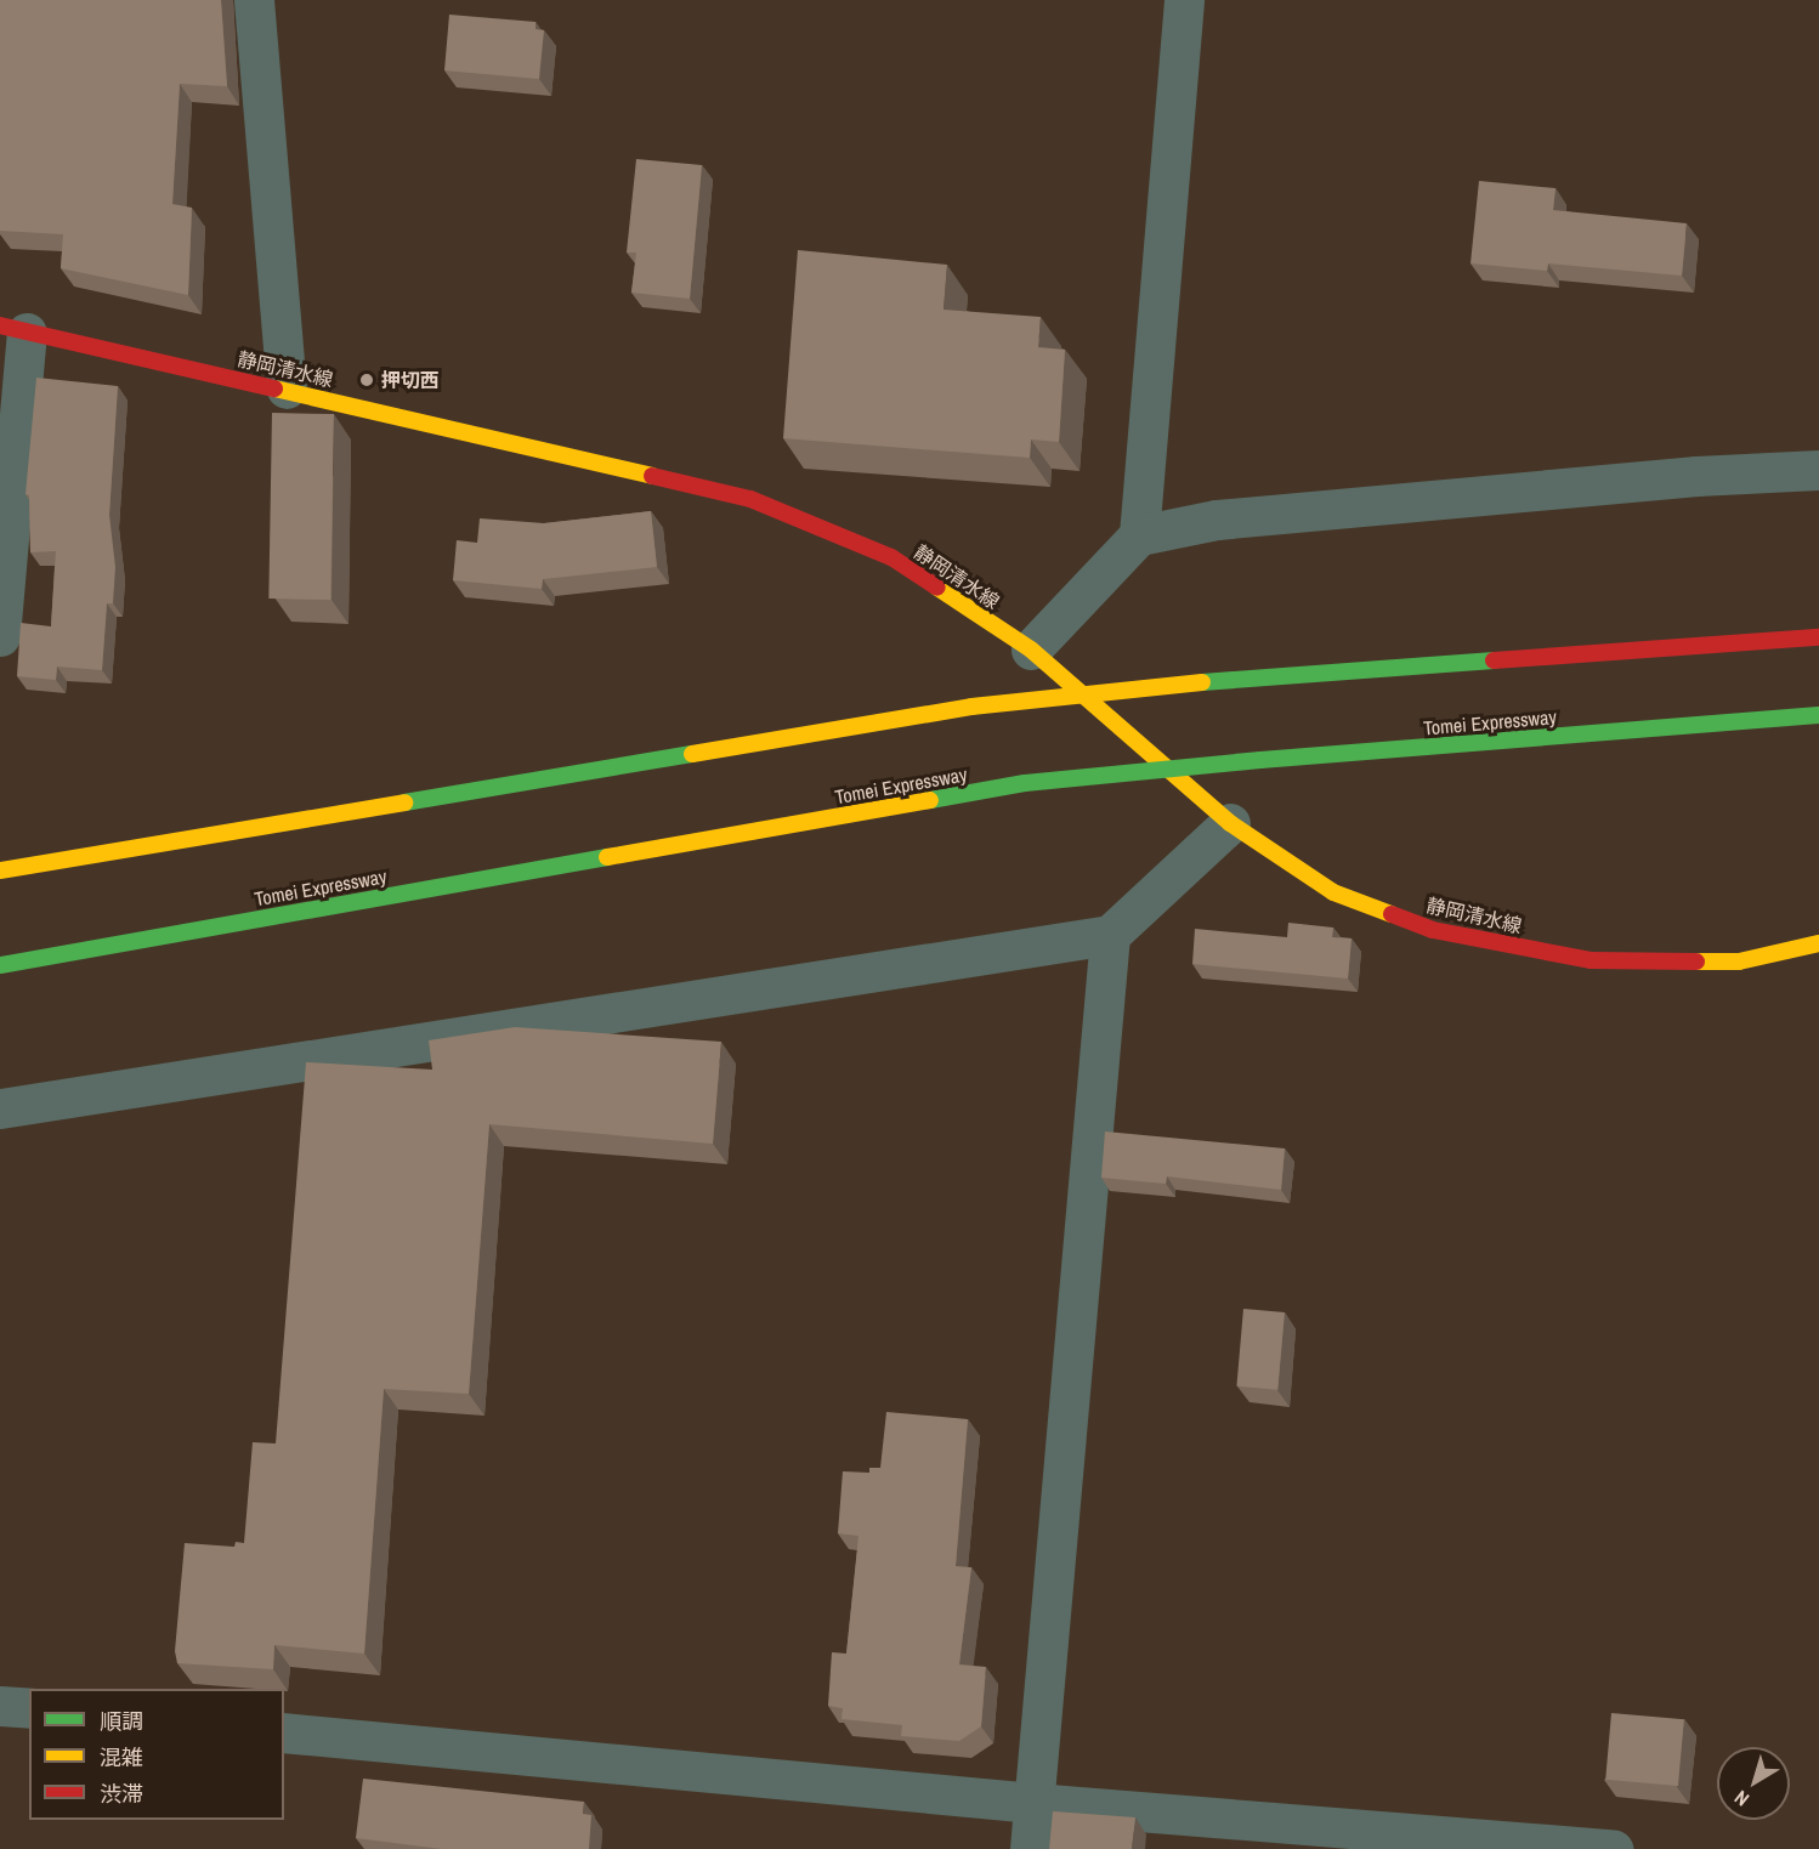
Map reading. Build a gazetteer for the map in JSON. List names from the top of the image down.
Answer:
{
  "streets": {
    "main road": ["静岡清水線", "Tomei Expressway"]
  },
  "places": ["押切西"],
  "legend": ["順調", "混雑", "渋滞"],
  "north": "bottom left"
}
